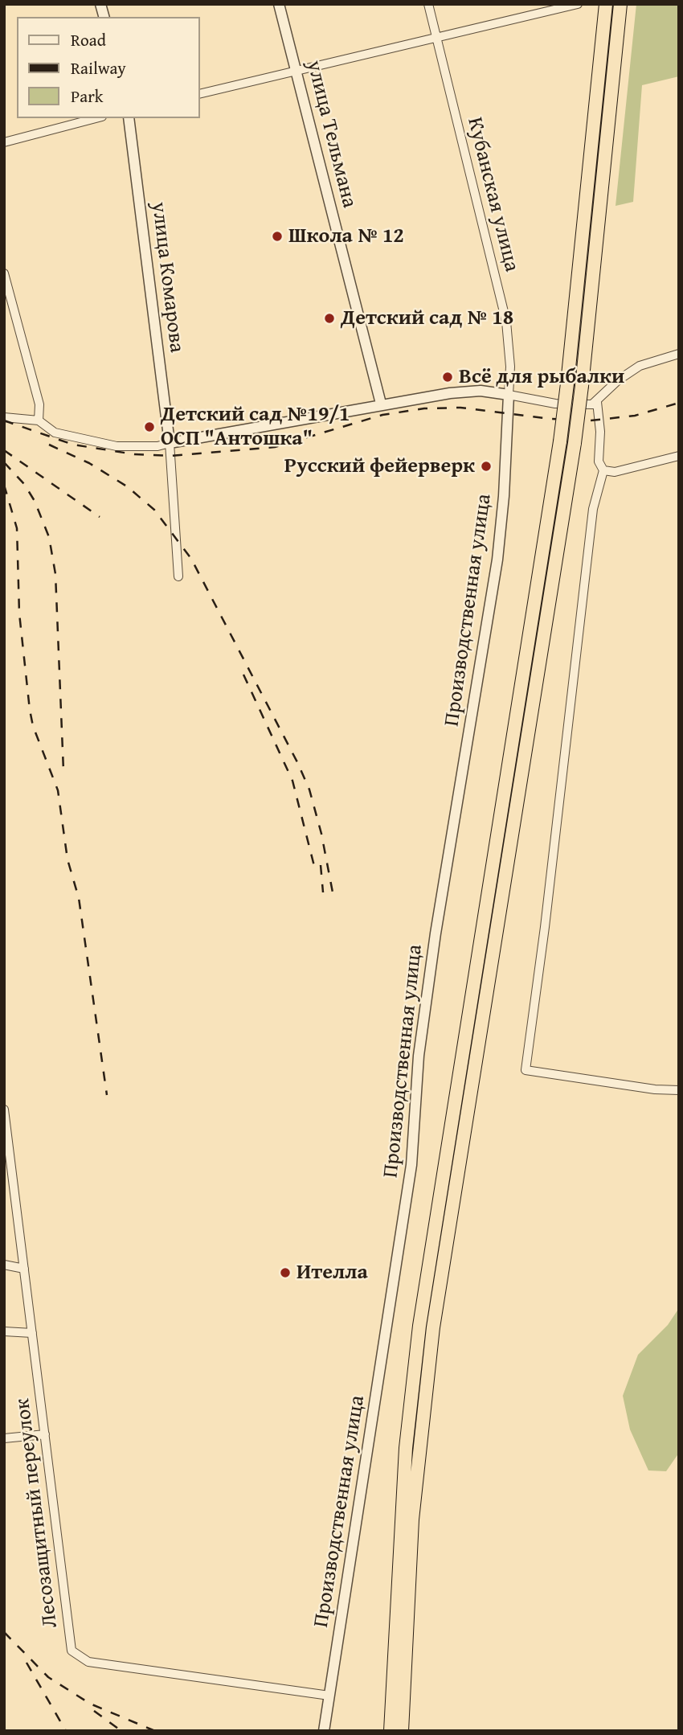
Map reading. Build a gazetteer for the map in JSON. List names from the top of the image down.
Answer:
{
  "streets": {
    "street": [
      "улица Тельмана",
      "Кубанская улица",
      "улица Комарова",
      "Производственная улица",
      "Лесозащитный переулок"
    ]
  },
  "crossings": [
    ["Кубанская улица", "Производственная улица"],
    ["Производственная улица", "Лесозащитный переулок"]
  ],
  "places": [
    "Школа № 12",
    "Детский сад № 18",
    "Всё для рыбалки",
    "Детский сад №19/1 ОСП \"Антошка\"",
    "Русский фейерверк",
    "Ителла"
  ],
  "legend": ["Road", "Railway", "Park"]
}
